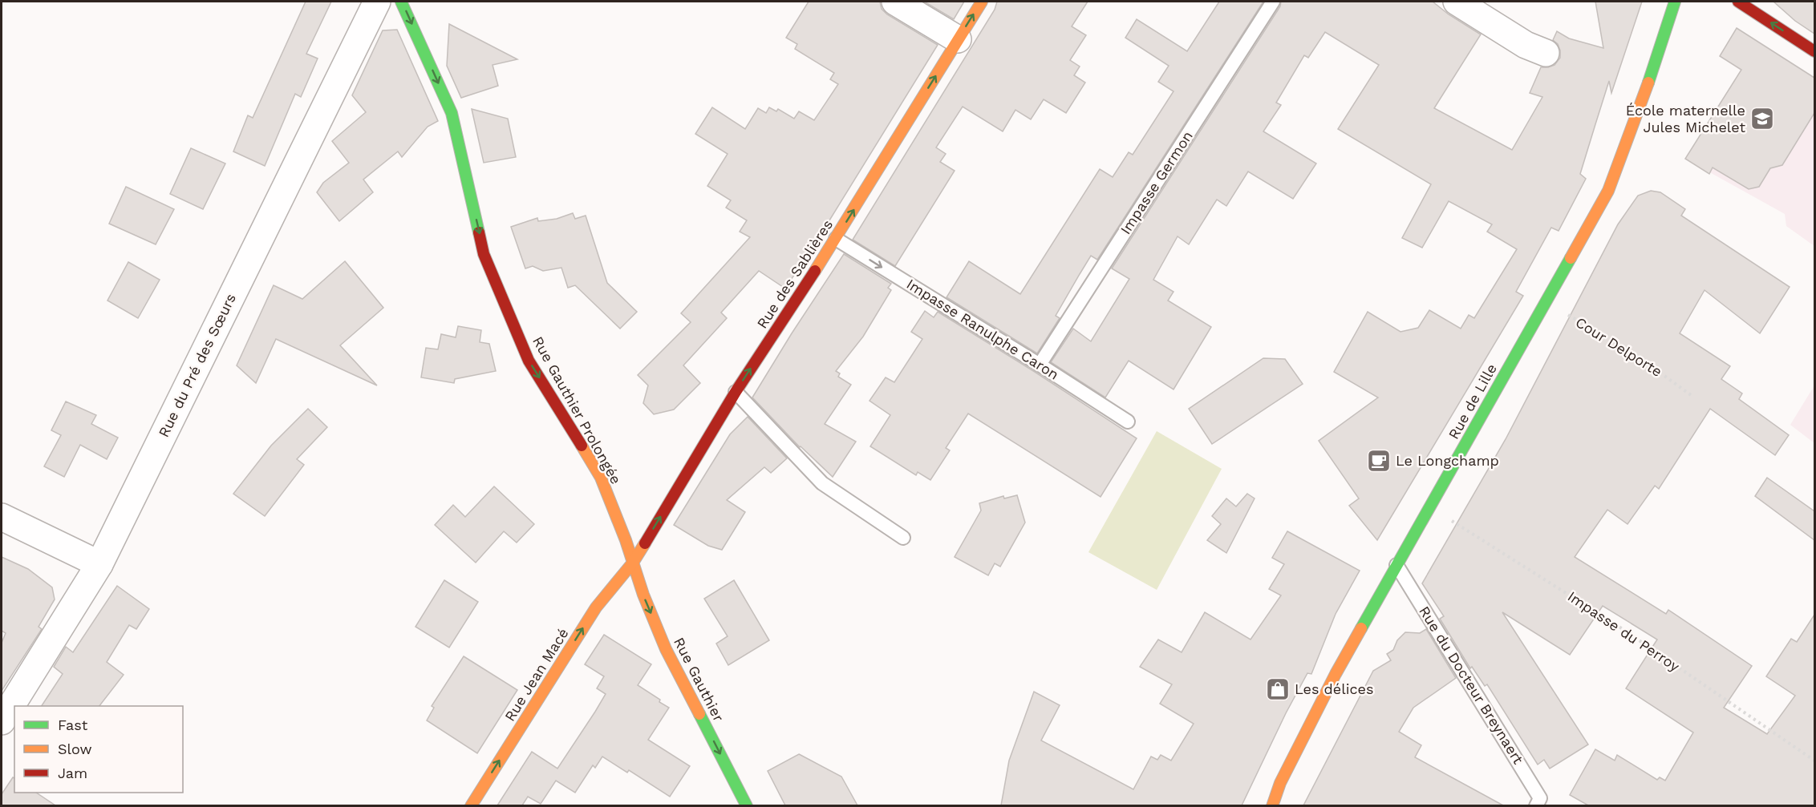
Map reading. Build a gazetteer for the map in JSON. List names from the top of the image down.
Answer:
{
  "streets": {
    "street": [
      "Rue des Sablières",
      "Rue du Pré des Sœurs",
      "Rue de Lille",
      "Rue Gauthier Prolongée",
      "Rue Jean Macé",
      "Rue Gauthier"
    ],
    "lane": ["Impasse Germon", "Impasse Ranulphe Caron", "Rue du Docteur Breynaert"],
    "path": ["Cour Delporte", "Impasse du Perroy"]
  },
  "crossings": [
    ["Impasse Germon", "Impasse Ranulphe Caron"],
    ["Rue des Sablières", "Impasse Ranulphe Caron"],
    ["Rue des Sablières", "Rue Gauthier Prolongée"],
    ["Rue des Sablières", "Rue Jean Macé"],
    ["Rue des Sablières", "Rue Gauthier"],
    ["Cour Delporte", "Rue de Lille"],
    ["Rue de Lille", "Impasse du Perroy"],
    ["Rue de Lille", "Rue du Docteur Breynaert"],
    ["Rue Gauthier Prolongée", "Rue Jean Macé"],
    ["Rue Gauthier Prolongée", "Rue Gauthier"],
    ["Rue Jean Macé", "Rue Gauthier"]
  ],
  "one_way": [
    "Rue des Sablières",
    "Impasse Ranulphe Caron",
    "Rue Gauthier Prolongée",
    "Rue Jean Macé",
    "Rue Gauthier"
  ],
  "places": {
    "school or university": ["École maternelle Jules Michelet"],
    "cafe": ["Le Longchamp"],
    "shop": ["Les délices"]
  },
  "legend": ["Fast", "Slow", "Jam"]
}
